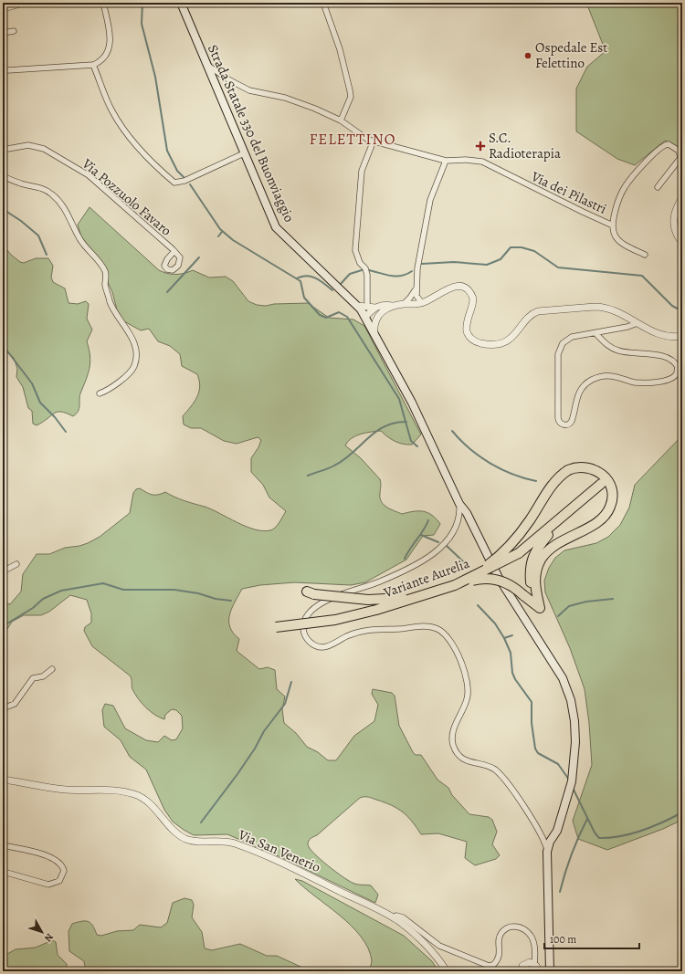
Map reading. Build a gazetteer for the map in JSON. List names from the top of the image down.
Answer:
{
  "streets": {
    "highway": ["Variante Aurelia"],
    "main road": ["Strada Statale 330 del Buonviaggio"],
    "street": ["Via dei Pilastri", "Via Pozzuolo Favaro", "Via San Venerio"]
  },
  "crossings": [
    ["Strada Statale 330 del Buonviaggio", "Via dei Pilastri"]
  ],
  "districts": ["FELETTINO"],
  "places": {
    "other": ["Ospedale Est Felettino"],
    "health": ["S.C. Radioterapia"]
  },
  "scale_bar": "100 m",
  "north": "bottom right"
}
